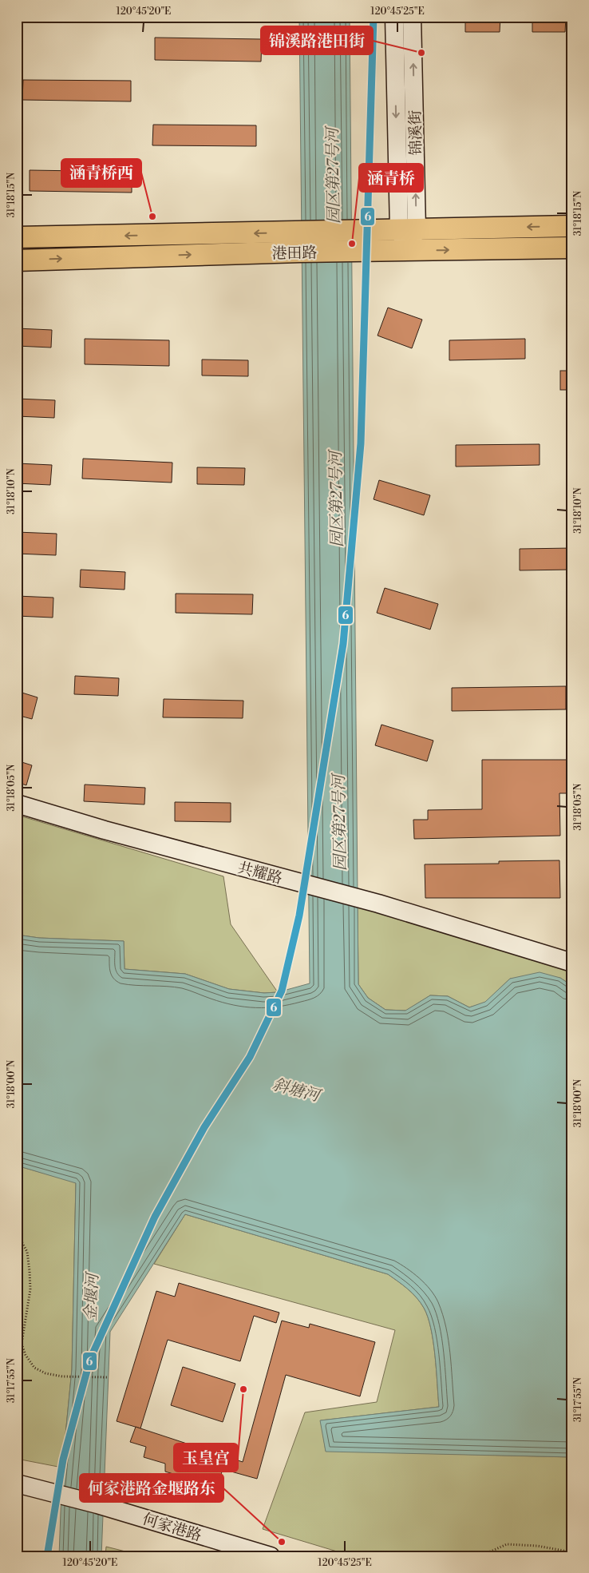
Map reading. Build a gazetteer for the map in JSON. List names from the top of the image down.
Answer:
{
  "streets": {
    "main road": ["港田路"],
    "street": ["锦溪街", "共耀路", "何家港路"]
  },
  "crossings": [
    ["锦溪街", "港田路"]
  ],
  "water": ["园区第27号河", "斜塘河", "金堰河"],
  "places": [
    "锦溪路港田街",
    "涵青桥西",
    "涵青桥",
    "玉皇宫",
    "何家港路金堰路东"
  ],
  "lines": ["transit line 6"],
  "coordinates": [
    "120°45'20\"E",
    "120°45'25\"E",
    "31°18'15\"N",
    "31°18'10\"N",
    "31°18'05\"N",
    "31°18'00\"N",
    "31°17'55\"N"
  ]
}
